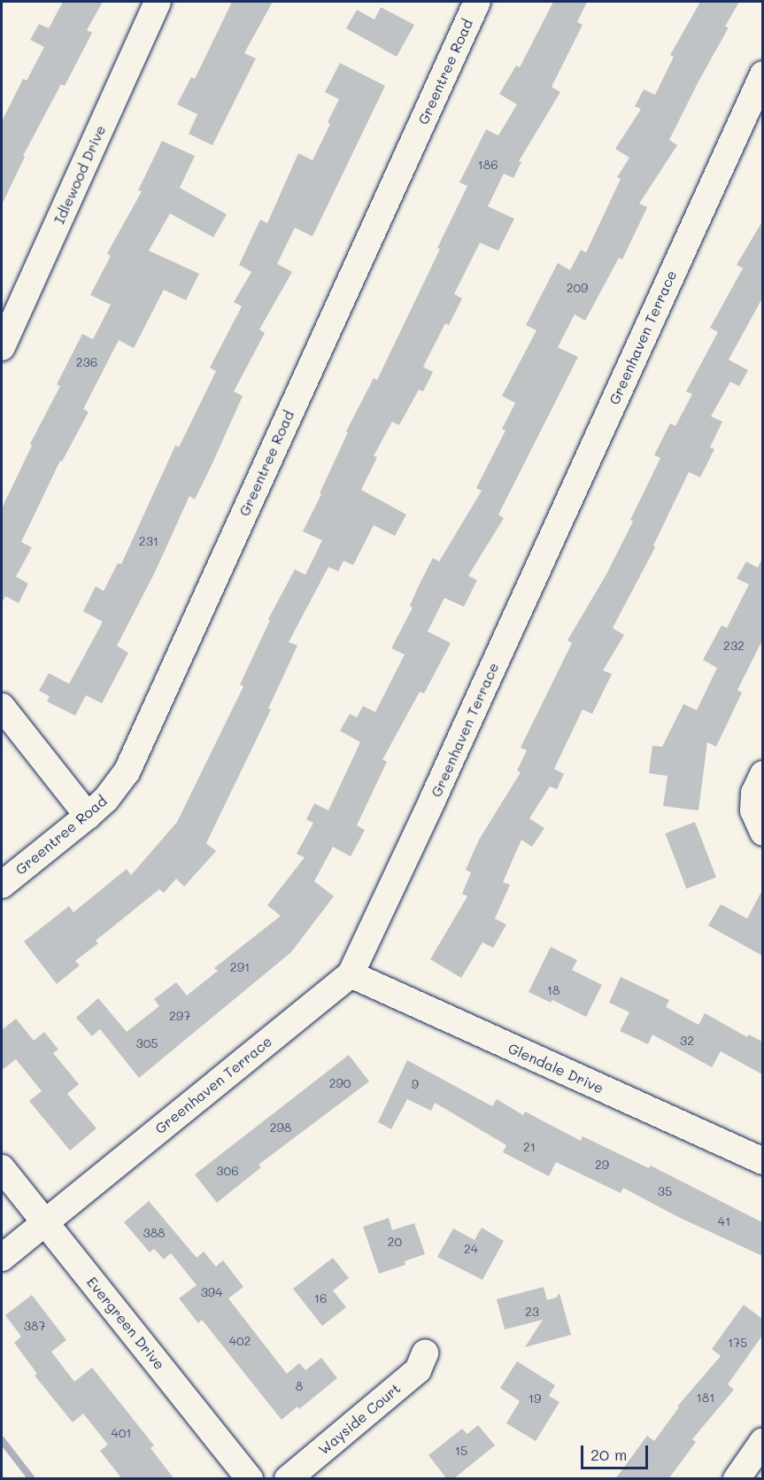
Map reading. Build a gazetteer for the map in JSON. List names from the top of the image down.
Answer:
{
  "streets": {
    "street": [
      "Greentree Road",
      "Idlewood Drive",
      "Greenhaven Terrace",
      "Glendale Drive",
      "Evergreen Drive",
      "Wayside Court"
    ]
  },
  "crossings": [
    ["Greenhaven Terrace", "Glendale Drive"],
    ["Greenhaven Terrace", "Evergreen Drive"]
  ],
  "house_numbers": [
    "186",
    "209",
    "236",
    "231",
    "232",
    "291",
    "18",
    "297",
    "32",
    "305",
    "290",
    "9",
    "298",
    "21",
    "29",
    "306",
    "35",
    "41",
    "388",
    "20",
    "24",
    "394",
    "16",
    "23",
    "387",
    "402",
    "175",
    "8",
    "181",
    "19",
    "401",
    "15"
  ],
  "scale_bar": "20 m"
}
